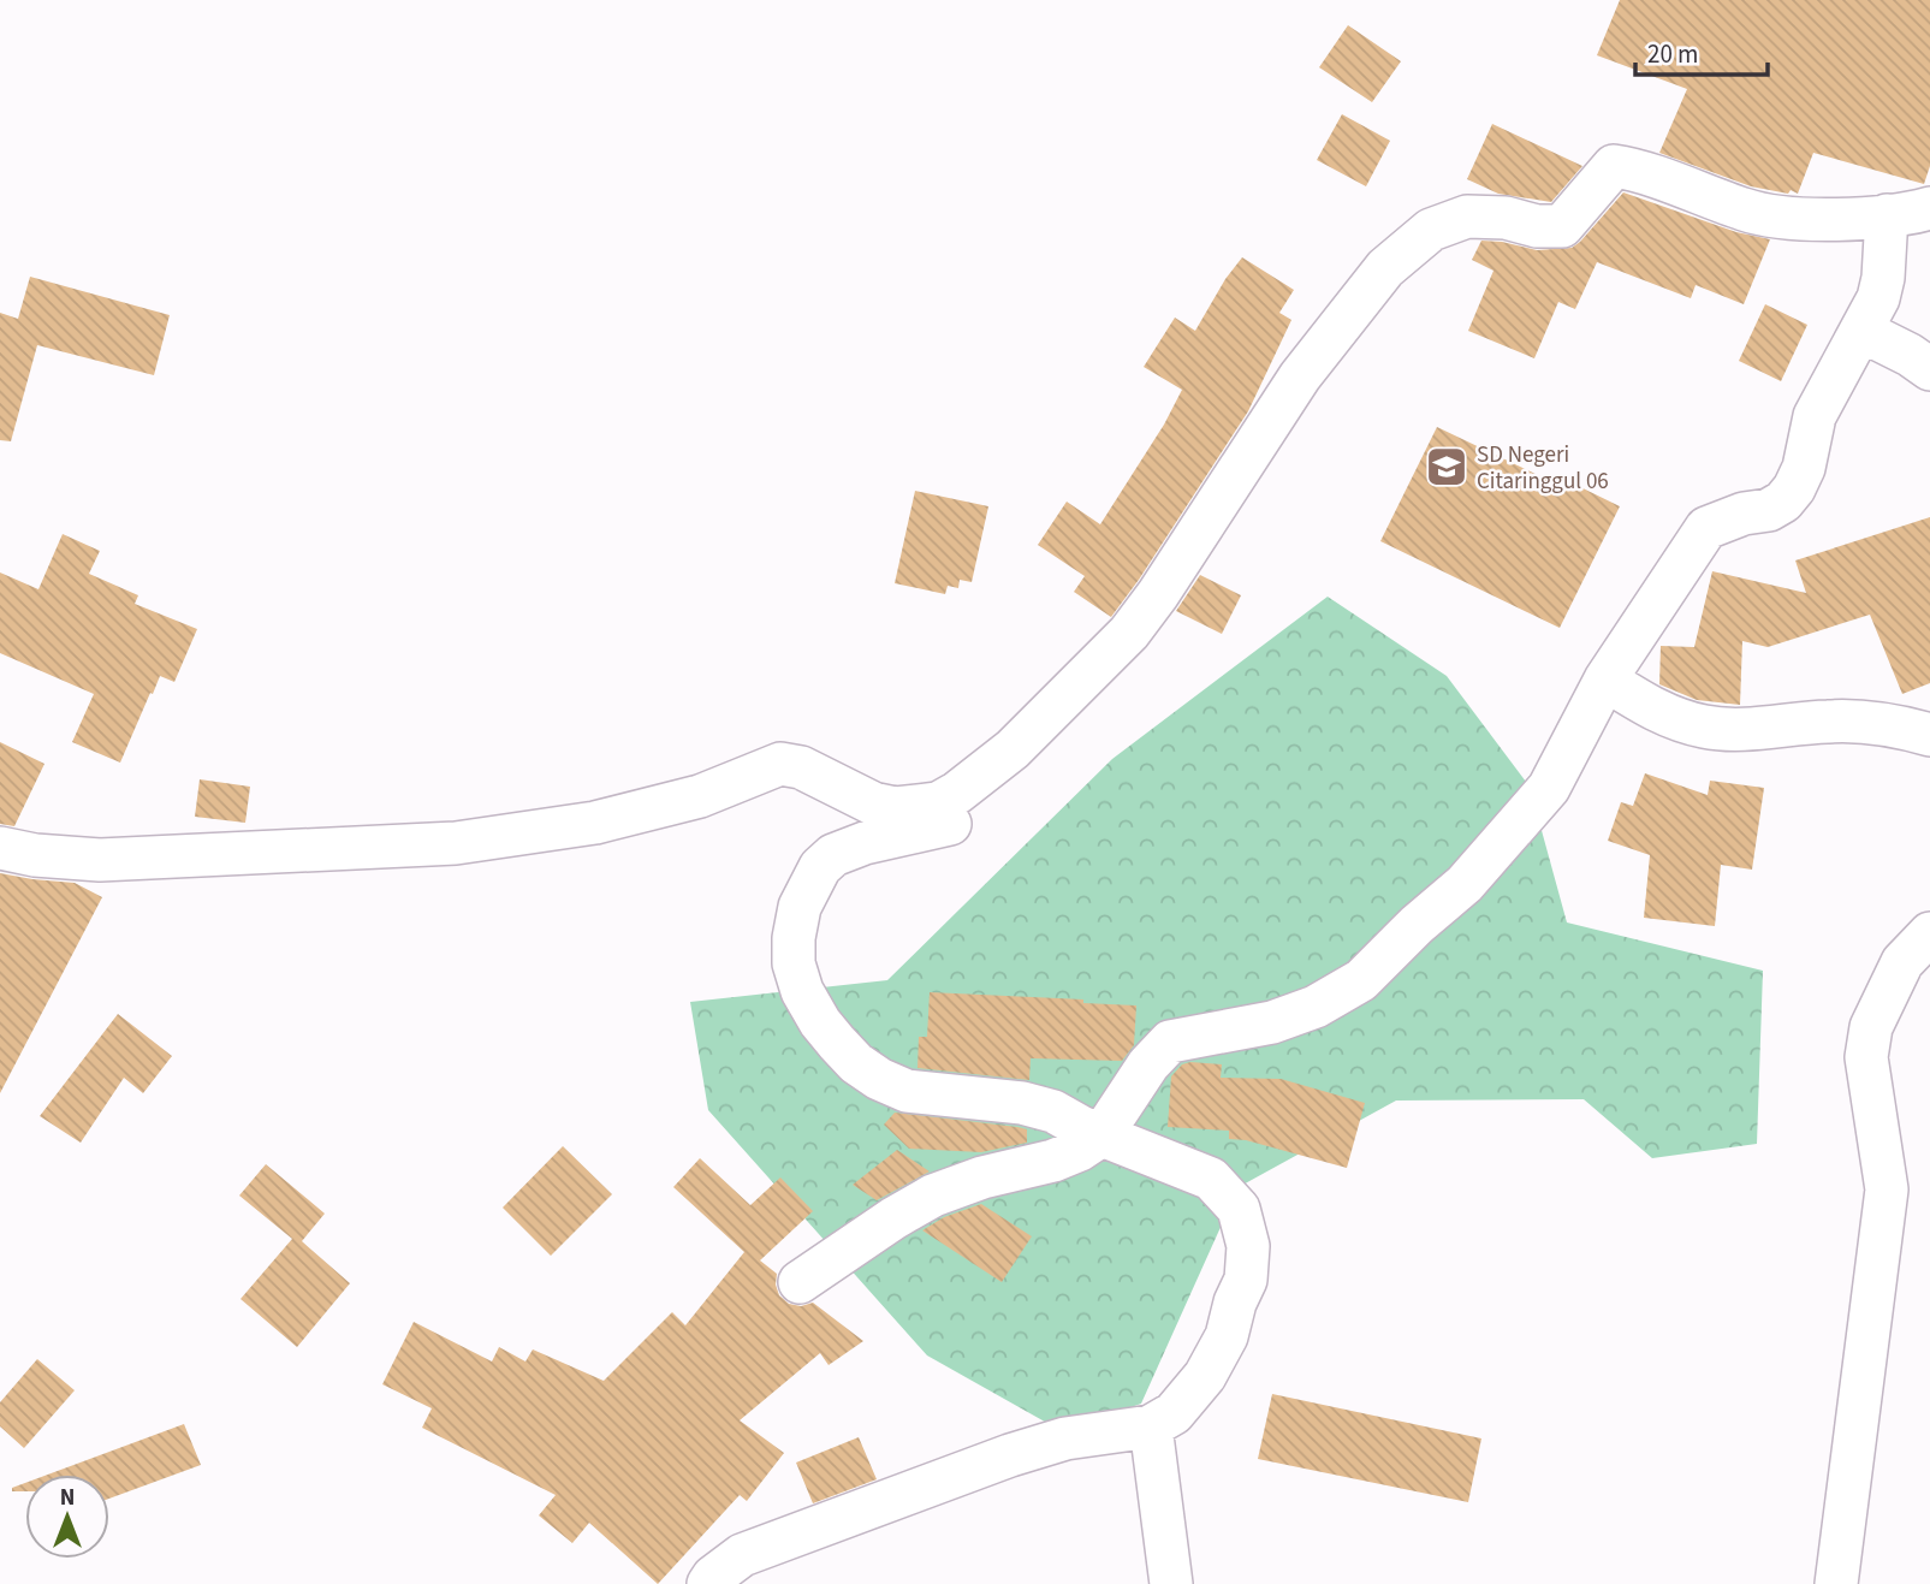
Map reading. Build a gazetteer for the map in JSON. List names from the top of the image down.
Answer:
{
  "places": {
    "school or university": ["SD Negeri Citaringgul 06"]
  },
  "scale_bar": "20 m",
  "north": "top"
}
